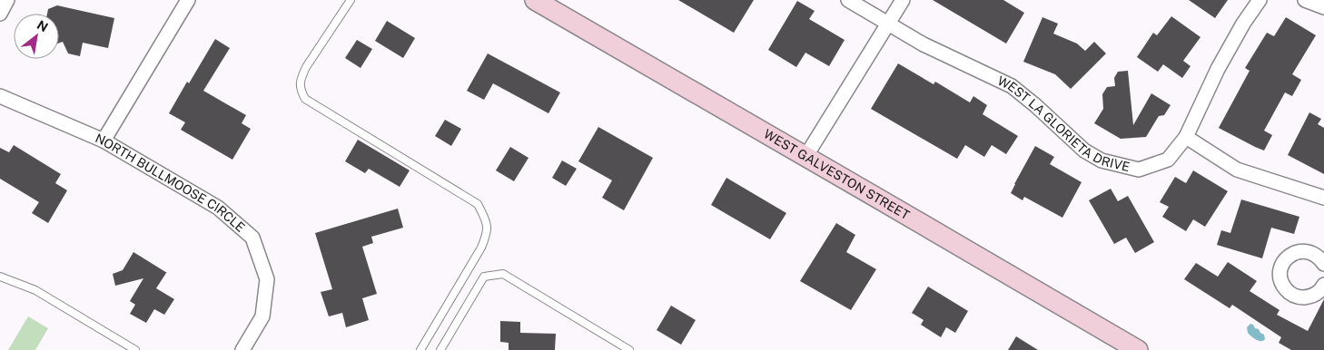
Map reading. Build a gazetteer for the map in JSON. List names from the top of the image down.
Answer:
{
  "streets": {
    "street": ["WEST LA GLORIETA DRIVE", "WEST GALVESTON STREET", "NORTH BULLMOOSE CIRCLE"]
  },
  "north": "top right"
}
